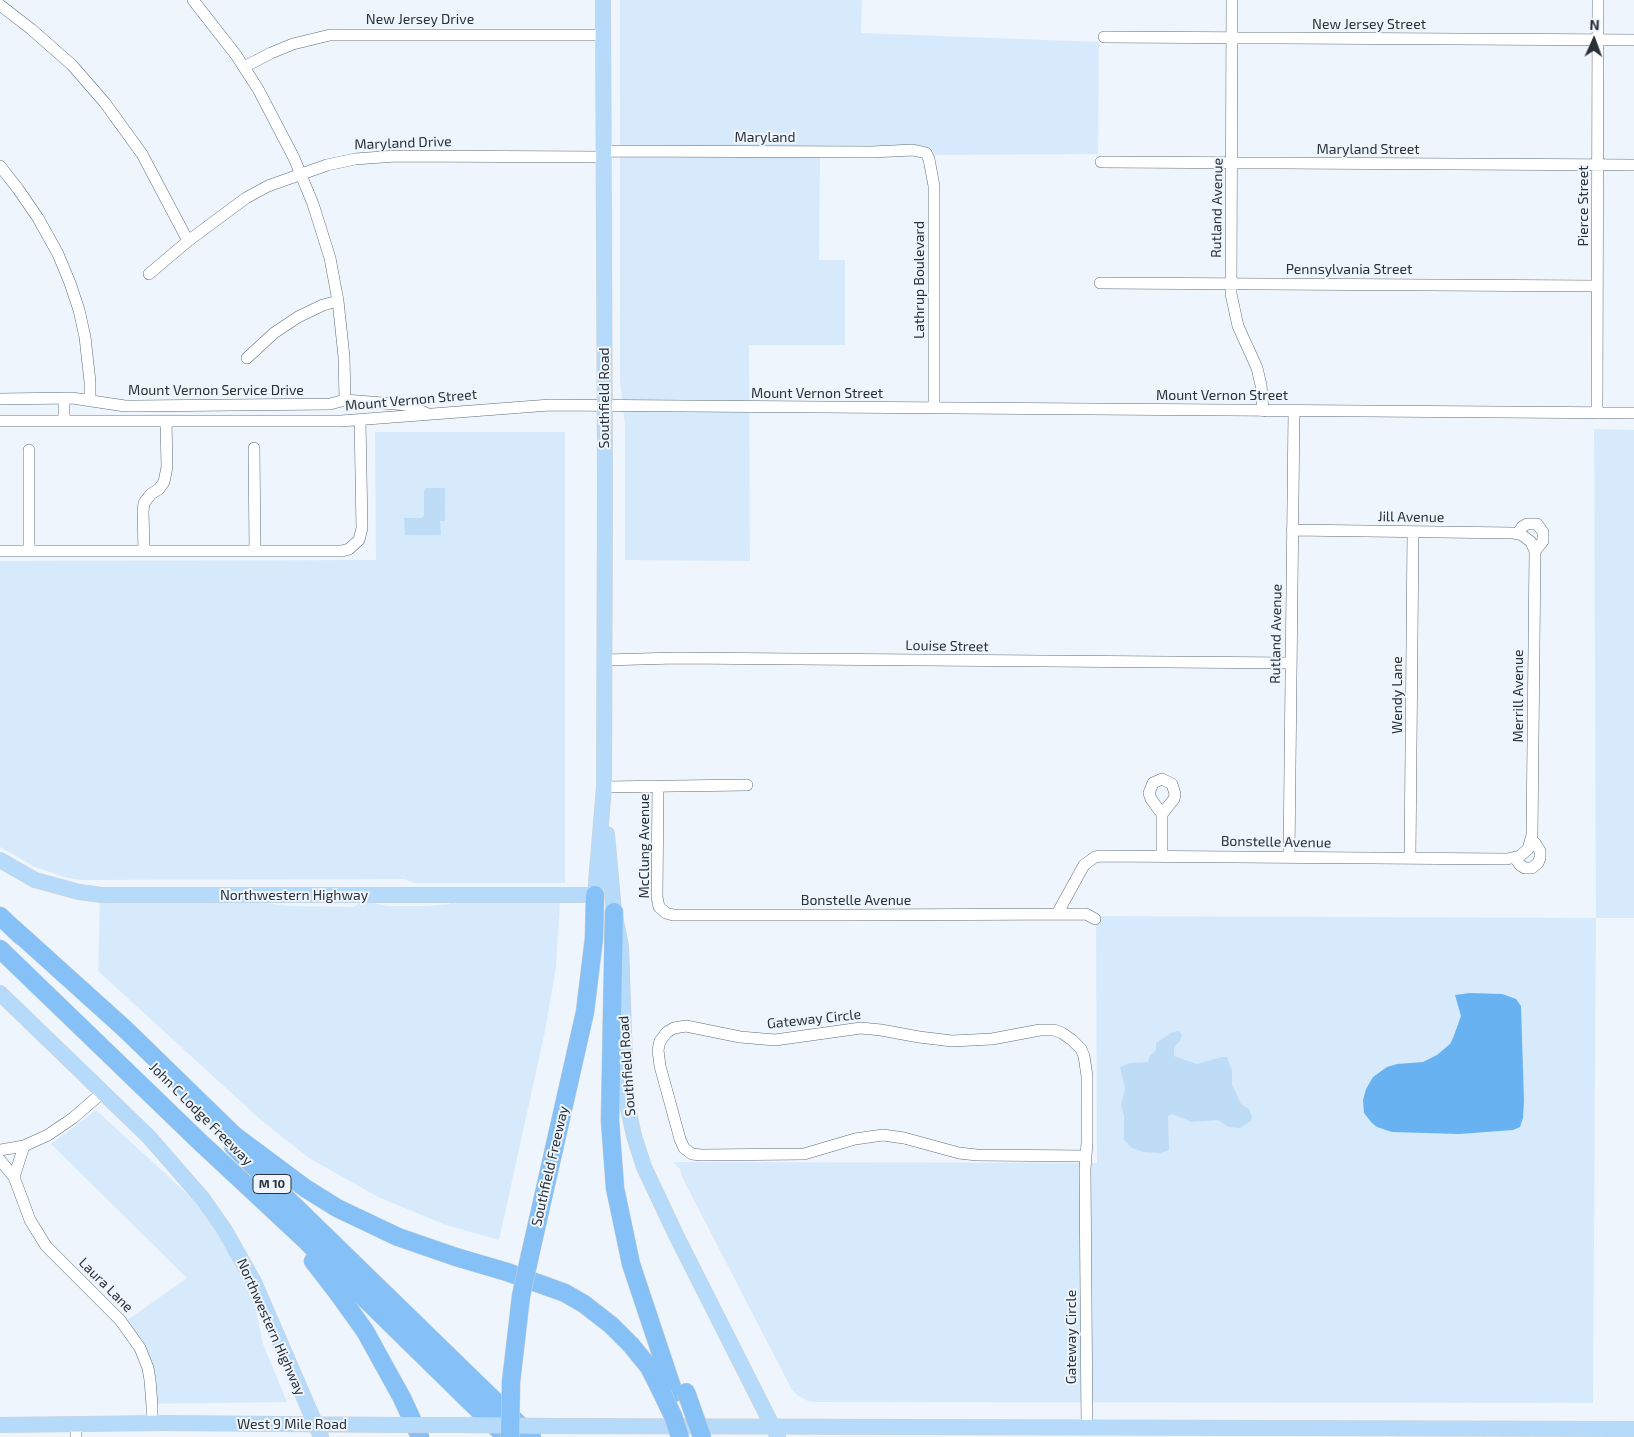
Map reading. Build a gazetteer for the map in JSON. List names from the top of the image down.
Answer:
{
  "streets": {
    "highway": ["John C Lodge Freeway", "Southfield Freeway", "M 10"],
    "main road": ["Southfield Road", "Northwestern Highway", "West 9 Mile Road"],
    "street": [
      "New Jersey Drive",
      "New Jersey Street",
      "Maryland",
      "Maryland Drive",
      "Maryland Street",
      "Pierce Street",
      "Rutland Avenue",
      "Pennsylvania Street",
      "Lathrup Boulevard",
      "Mount Vernon Service Drive",
      "Mount Vernon Street",
      "Jill Avenue",
      "Louise Street",
      "Wendy Lane",
      "Merrill Avenue",
      "Bonstelle Avenue",
      "McClung Avenue",
      "Gateway Circle",
      "Laura Lane"
    ]
  },
  "crossings": [
    ["New Jersey Drive", "Southfield Road"],
    ["New Jersey Street", "Pierce Street"],
    ["New Jersey Street", "Rutland Avenue"],
    ["Maryland", "Maryland Drive"],
    ["Maryland", "Lathrup Boulevard"],
    ["Maryland", "Southfield Road"],
    ["Maryland Drive", "Southfield Road"],
    ["Maryland Street", "Pierce Street"],
    ["Maryland Street", "Rutland Avenue"],
    ["Pierce Street", "Pennsylvania Street"],
    ["Pierce Street", "Mount Vernon Street"],
    ["Rutland Avenue", "Pennsylvania Street"],
    ["Rutland Avenue", "Mount Vernon Street"],
    ["Rutland Avenue", "Jill Avenue"],
    ["Rutland Avenue", "Louise Street"],
    ["Rutland Avenue", "Bonstelle Avenue"],
    ["Lathrup Boulevard", "Mount Vernon Street"],
    ["Mount Vernon Service Drive", "Mount Vernon Street"],
    ["Mount Vernon Street", "Southfield Road"],
    ["Southfield Road", "Louise Street"],
    ["Southfield Road", "McClung Avenue"],
    ["Southfield Road", "Northwestern Highway"],
    ["Southfield Road", "Southfield Freeway"],
    ["Southfield Road", "West 9 Mile Road"],
    ["Jill Avenue", "Wendy Lane"],
    ["Jill Avenue", "Merrill Avenue"],
    ["Wendy Lane", "Bonstelle Avenue"],
    ["Merrill Avenue", "Bonstelle Avenue"],
    ["Bonstelle Avenue", "McClung Avenue"],
    ["Northwestern Highway", "Southfield Freeway"],
    ["Northwestern Highway", "West 9 Mile Road"],
    ["Gateway Circle", "West 9 Mile Road"],
    ["John C Lodge Freeway", "Southfield Freeway"],
    ["Laura Lane", "West 9 Mile Road"]
  ],
  "north": "top"
}
